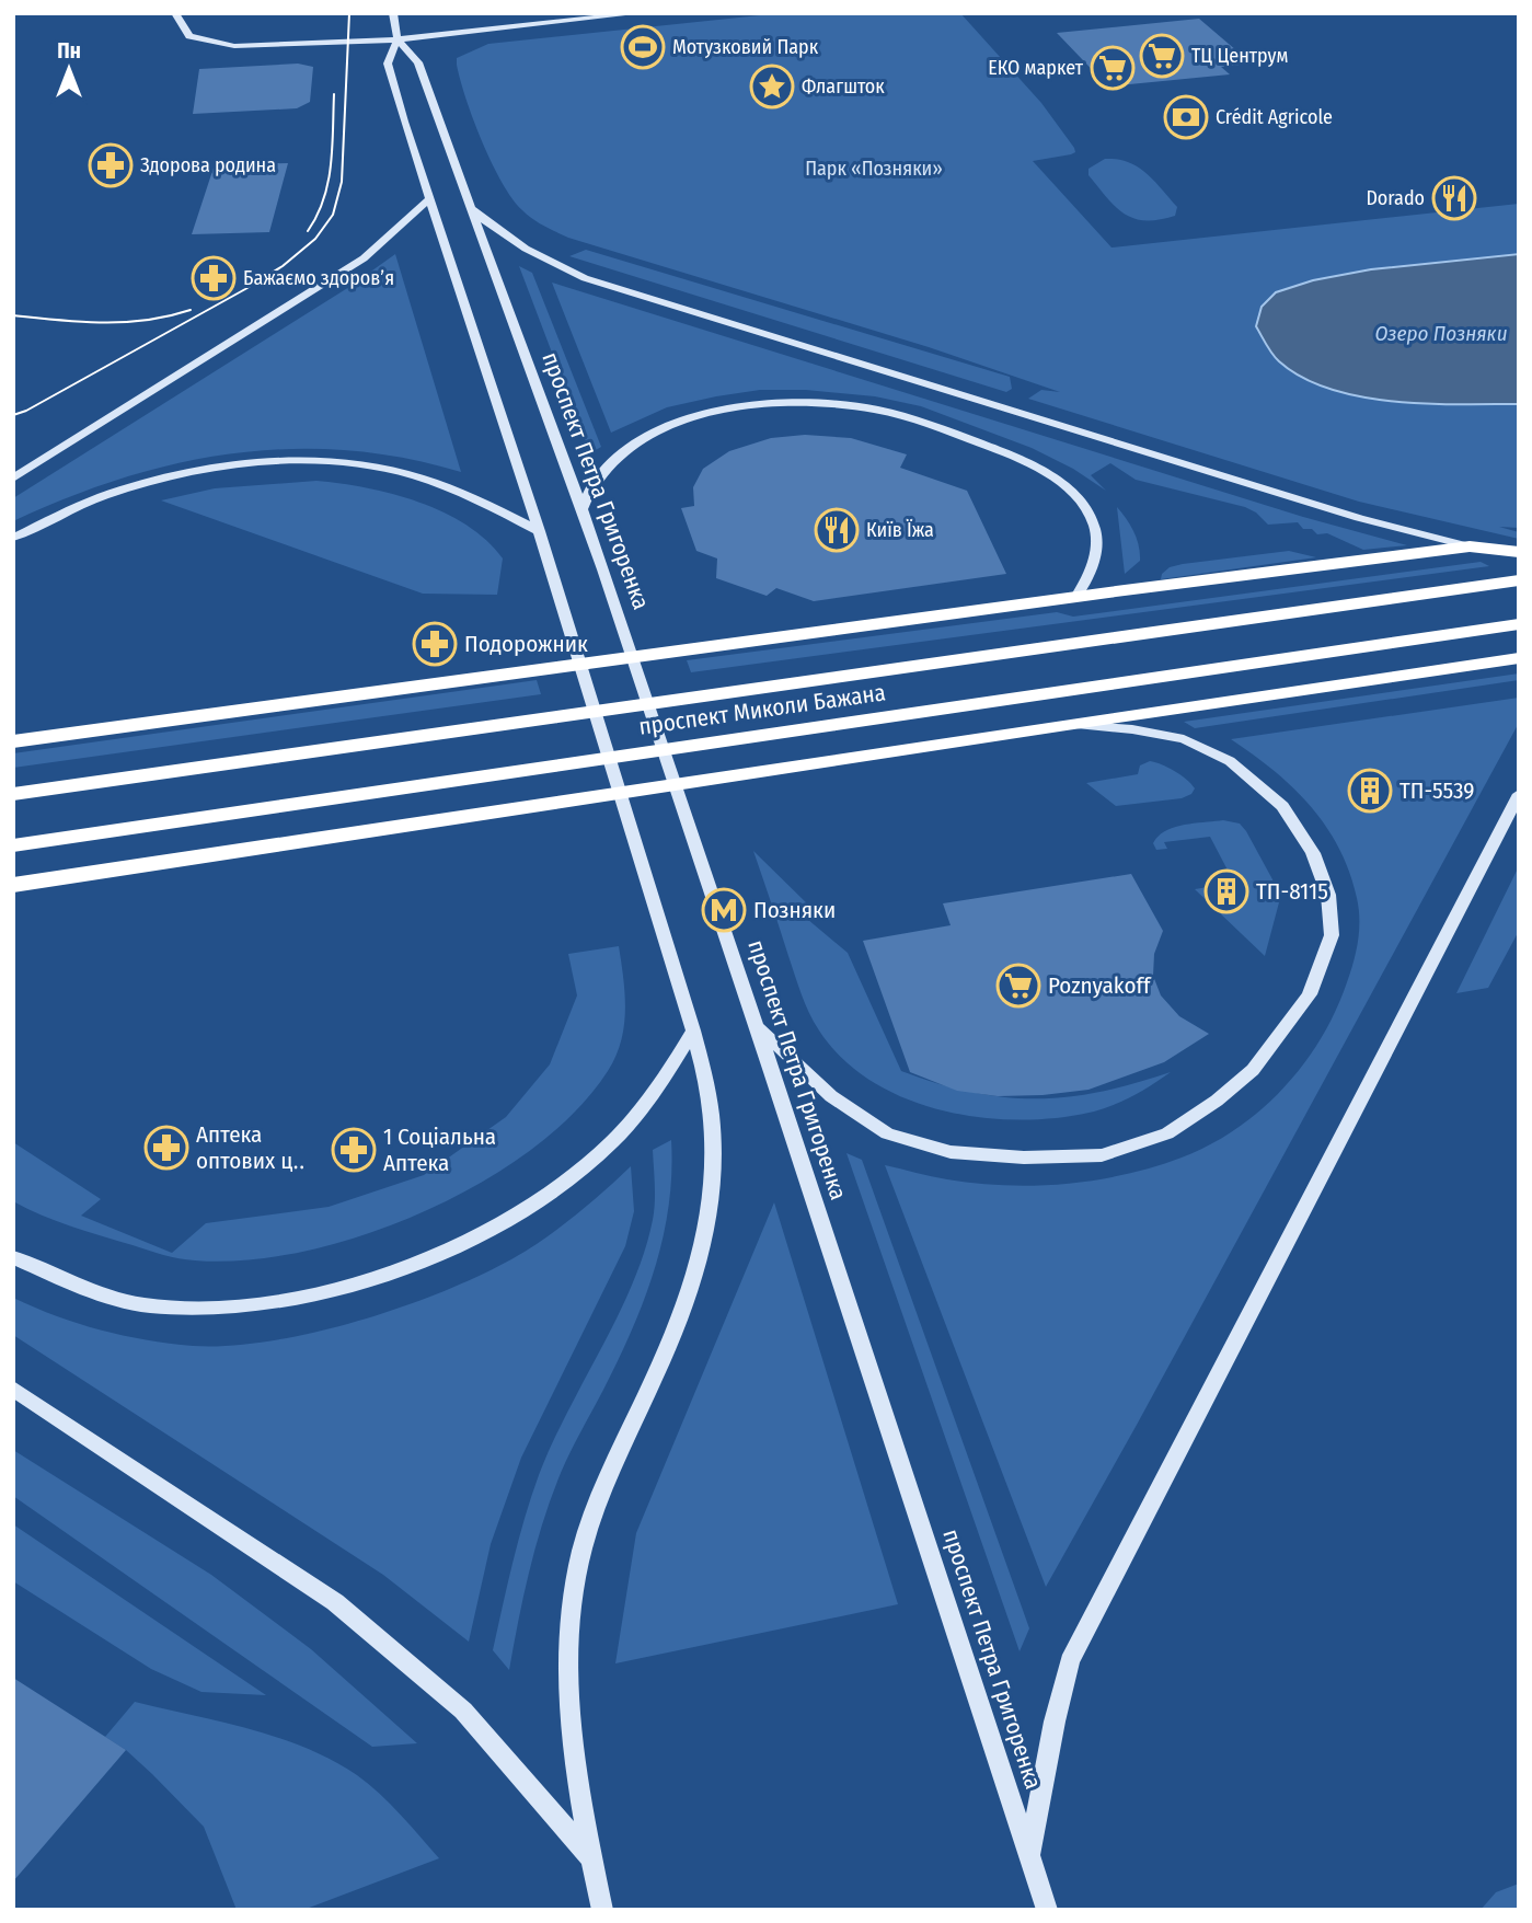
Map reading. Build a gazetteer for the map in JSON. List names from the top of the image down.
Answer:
{
  "streets": {
    "highway": ["проспект Миколи Бажана"],
    "main road": ["проспект Петра Григоренка"]
  },
  "water": ["Озеро Позняки"],
  "parks": ["Парк «Позняки»"],
  "places": {
    "sports": ["Мотузковий Парк"],
    "supermarket": ["ТЦ Центрум", "ЕКО маркет", "Poznyakoff"],
    "place": ["Флагшток"],
    "bank": ["Crédit Agricole"],
    "pharmacy": [
      "Здорова родина",
      "Бажаємо здоровʼя",
      "Подорожник",
      "Аптека оптових ц‥",
      "1 Соціальна Аптека"
    ],
    "restaurant": ["Dorado", "Київ Їжа"],
    "building": ["ТП-5539", "ТП-8115"],
    "metro station": ["Позняки"]
  },
  "north": "top"
}
